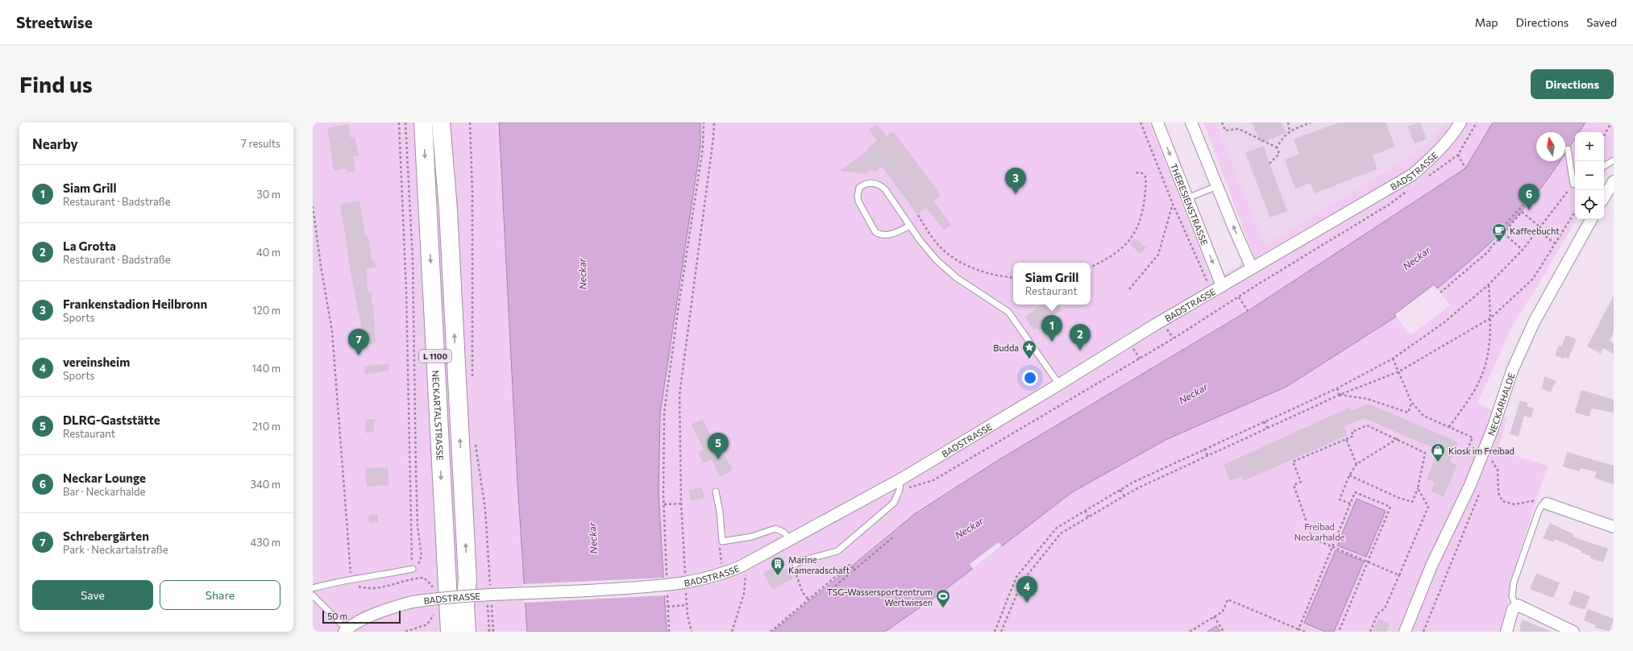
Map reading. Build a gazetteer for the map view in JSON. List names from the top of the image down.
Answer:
{
  "streets": {
    "main road": ["L 1100", "NECKARTALSTRASSE"],
    "street": ["BADSTRASSE", "THERESIENSTRASSE", "NECKARHALDE"]
  },
  "crossings": [
    ["BADSTRASSE", "THERESIENSTRASSE"]
  ],
  "water": ["Neckar"],
  "parks": ["Freibad Neckarhalde"],
  "places": {
    "cafe": ["Kaffeebucht"],
    "place": ["Budda"],
    "shop": ["Kiosk im Freibad"],
    "building": ["Marine Kameradschaft"],
    "sports": ["TSG-Wassersportzentrum Wertwiesen"]
  },
  "scale_bar": "50 m",
  "north": "top",
  "page": {
    "header": "Streetwise",
    "nav": ["Map", "Directions", "Saved"],
    "buttons": [
      "Directions",
      ["Save", "Share"]
    ],
    "title": "Find us",
    "heading": ["Nearby", "7 results"],
    "map_buttons": ["+", "−"],
    "list": [
      {
        "mark": "1",
        "name": "Siam Grill",
        "note": "Restaurant · Badstraße",
        "value": "30 m"
      },
      {
        "mark": "2",
        "name": "La Grotta",
        "note": "Restaurant · Badstraße",
        "value": "40 m"
      },
      {
        "mark": "3",
        "name": "Frankenstadion Heilbronn",
        "note": "Sports",
        "value": "120 m"
      },
      {
        "mark": "4",
        "name": "vereinsheim",
        "note": "Sports",
        "value": "140 m"
      },
      {
        "mark": "5",
        "name": "DLRG-Gaststätte",
        "note": "Restaurant",
        "value": "210 m"
      },
      {
        "mark": "6",
        "name": "Neckar Lounge",
        "note": "Bar · Neckarhalde",
        "value": "340 m"
      },
      {
        "mark": "7",
        "name": "Schrebergärten",
        "note": "Park · Neckartalstraße",
        "value": "430 m"
      }
    ],
    "pins": [
      "3",
      "6",
      "1",
      "2",
      "7",
      "5",
      "4"
    ],
    "popup": ["Siam Grill", "Restaurant"],
    "scale": "50 m"
  }
}
